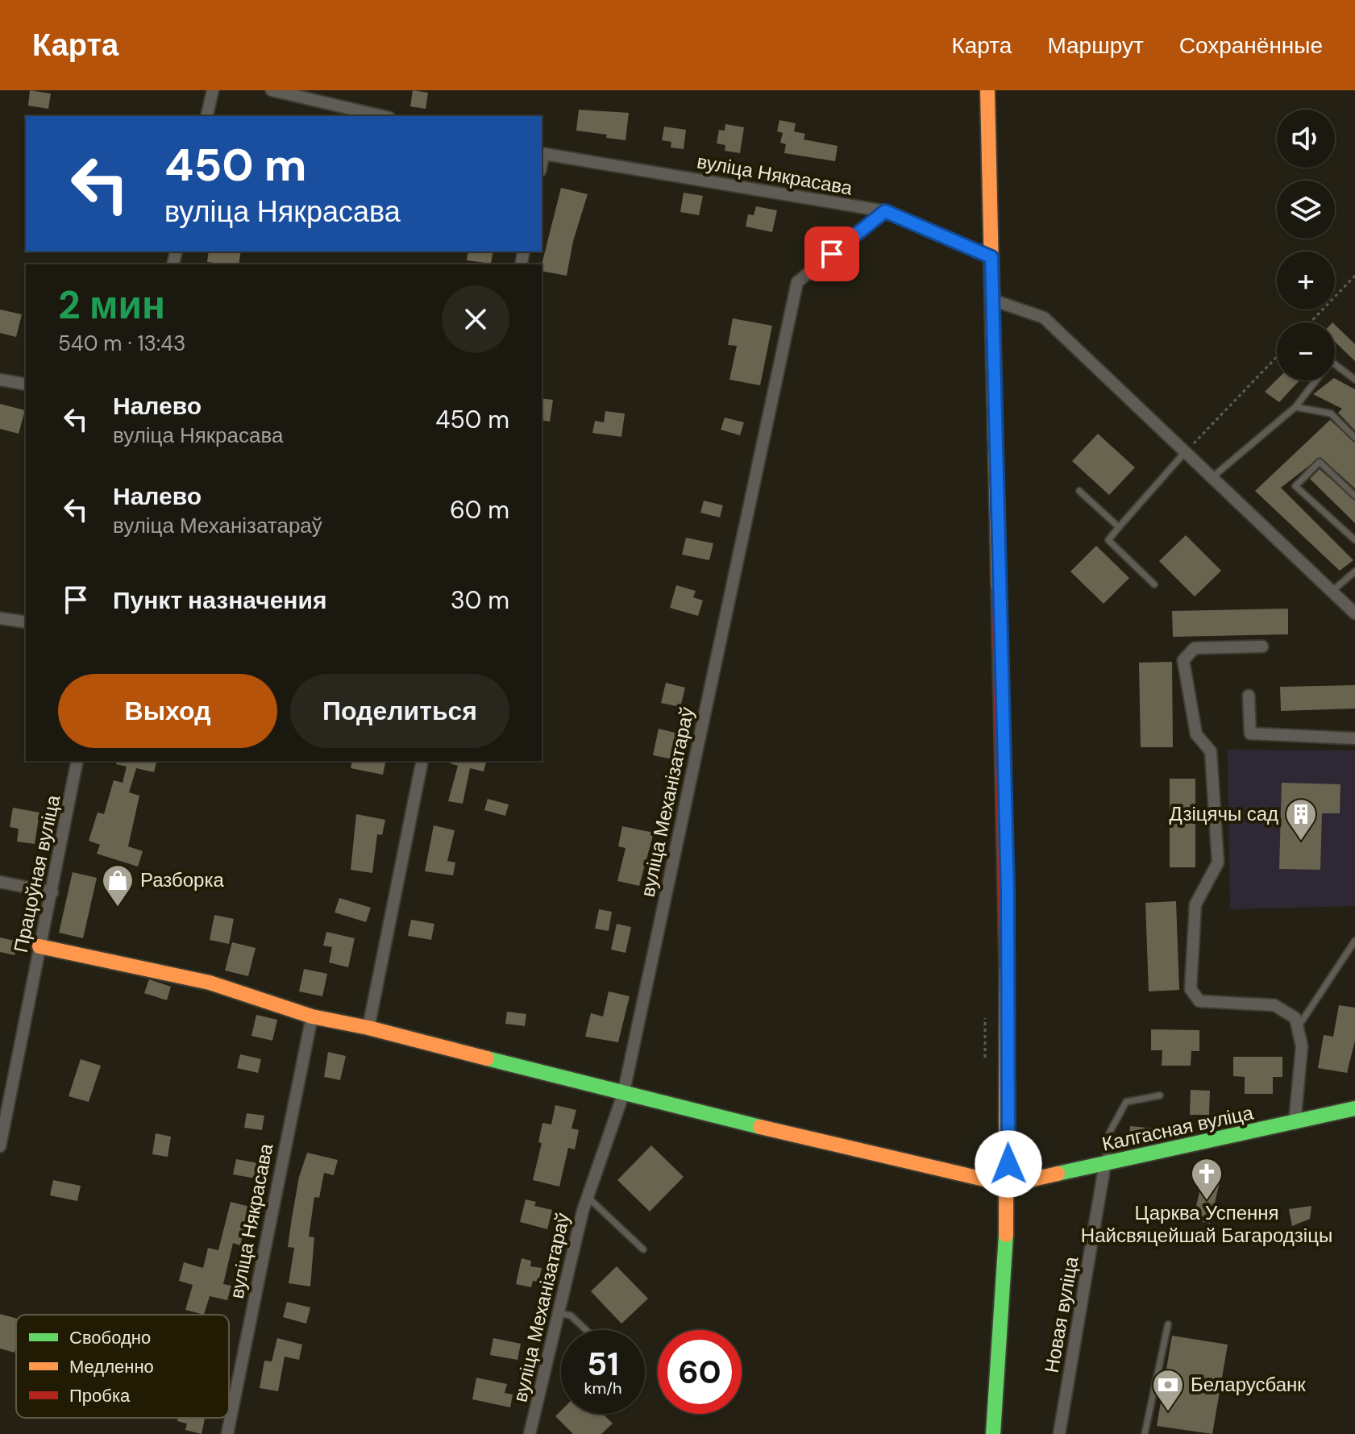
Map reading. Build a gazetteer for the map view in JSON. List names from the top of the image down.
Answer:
{
  "streets": {
    "street": [
      "вуліца Някрасава",
      "вуліца Механізатараў",
      "Працоўная вуліца",
      "Калгасная вуліца",
      "Новая вуліца"
    ]
  },
  "crossings": [
    ["вуліца Някрасава", "вуліца Механізатараў"],
    ["Калгасная вуліца", "Новая вуліца"]
  ],
  "places": {
    "building": ["Дзіцячы сад"],
    "shop": ["Разборка"],
    "church": ["Царква Успення Найсвяцейшай Багародзіцы"],
    "bank": ["Беларусбанк"]
  },
  "legend": ["Свободно", "Медленно", "Пробка"],
  "page": {
    "header": "Карта",
    "nav": ["Карта", "Маршрут", "Сохранённые"],
    "map_buttons": ["+", "−"],
    "turn": ["450 m", "вуліца Някрасава"],
    "heading": ["2 мин", "540 m · 13:43"],
    "list": [
      {
        "name": "Налево",
        "note": "вуліца Някрасава",
        "value": "450 m"
      },
      {
        "name": "Налево",
        "note": "вуліца Механізатараў",
        "value": "60 m"
      },
      {
        "name": "Пункт назначения",
        "value": "30 m"
      }
    ],
    "buttons": ["Выход", "Поделиться"],
    "speed": "51 km/h",
    "limit": "60"
  }
}
